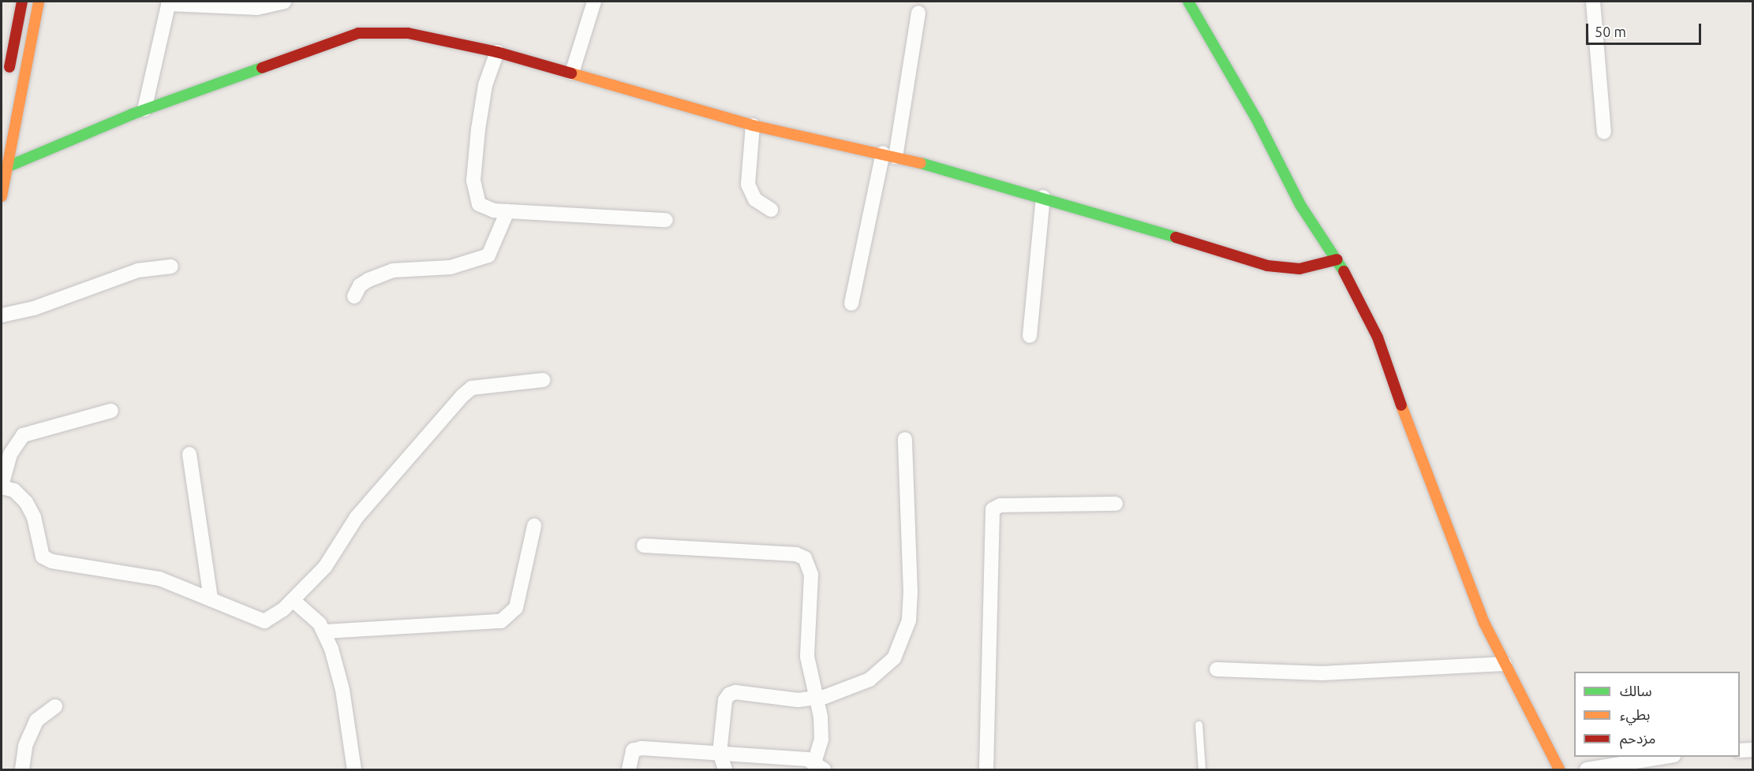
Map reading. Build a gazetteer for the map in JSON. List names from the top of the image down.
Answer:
{
  "legend": ["سالك", "بطيء", "مزدحم"],
  "scale_bar": "50 m"
}
